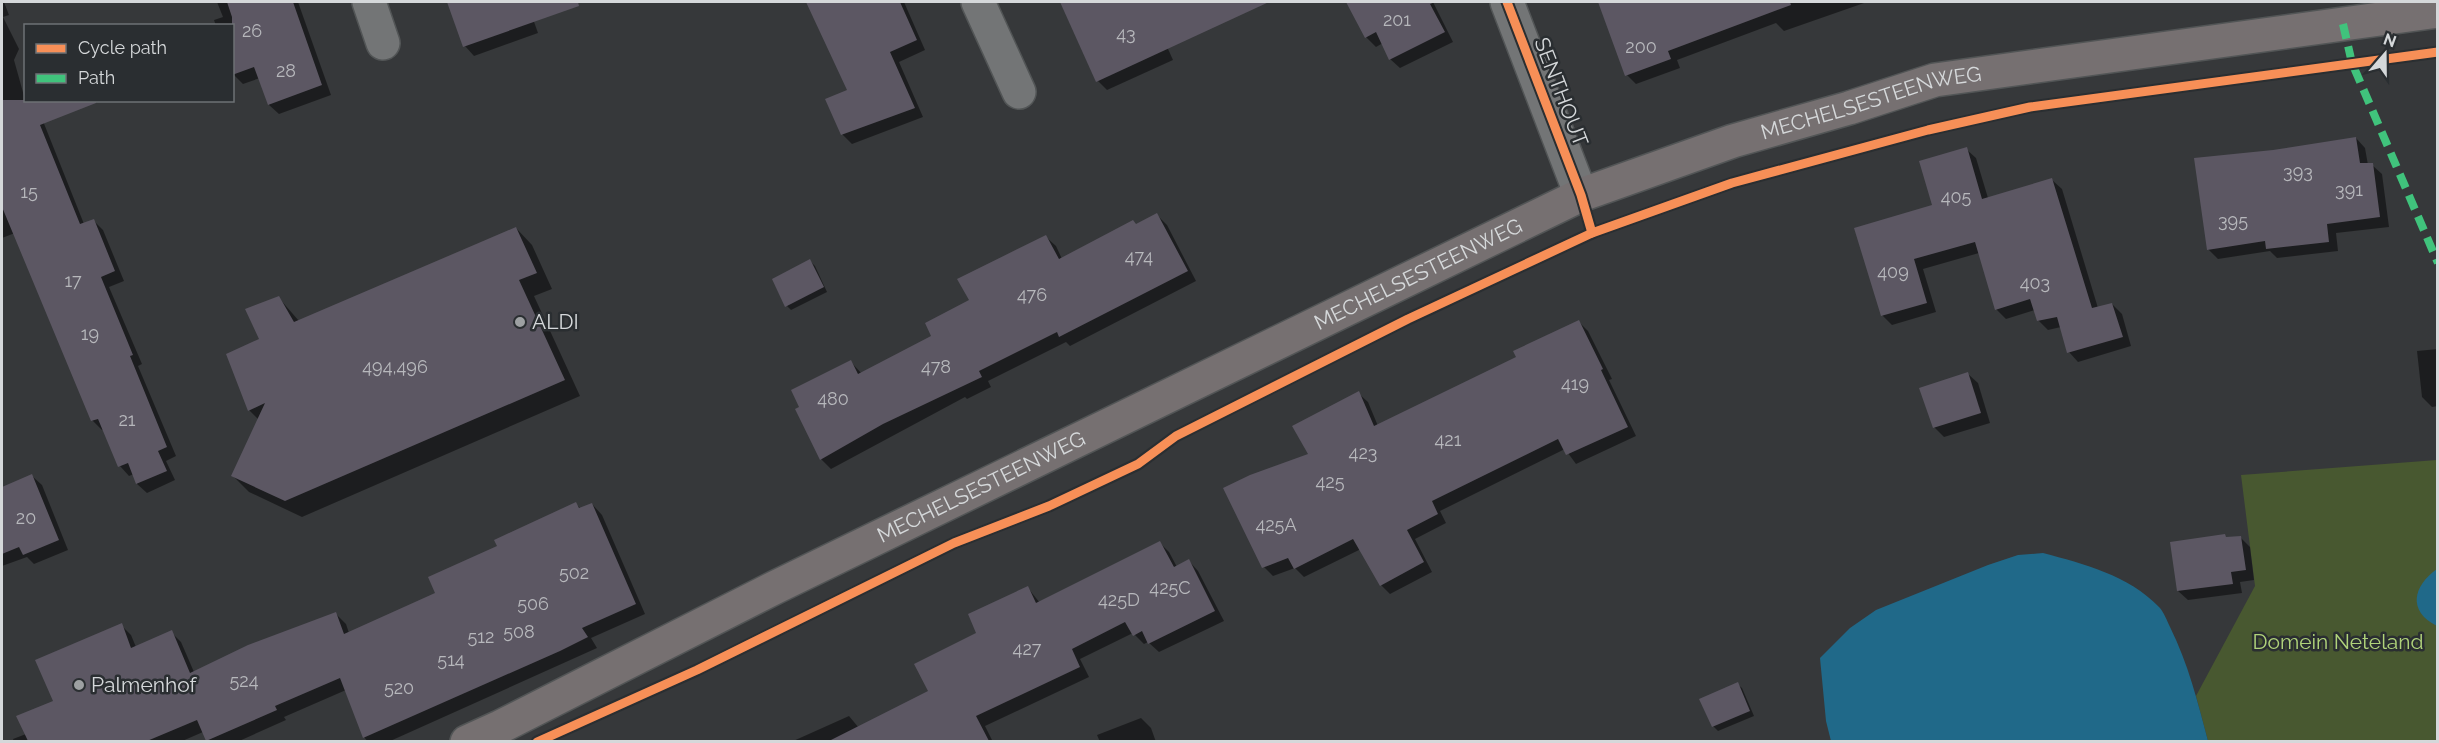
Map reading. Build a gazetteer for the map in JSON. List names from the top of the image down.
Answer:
{
  "streets": {
    "main road": ["MECHELSESTEENWEG"],
    "street": ["SENTHOUT"]
  },
  "crossings": [
    ["SENTHOUT", "MECHELSESTEENWEG"]
  ],
  "parks": ["Domein Neteland"],
  "places": ["ALDI", "Palmenhof"],
  "house_numbers": [
    "201",
    "26",
    "43",
    "200",
    "28",
    "393",
    "391",
    "15",
    "405",
    "395",
    "474",
    "409",
    "17",
    "403",
    "476",
    "19",
    "494,496",
    "478",
    "419",
    "480",
    "21",
    "421",
    "423",
    "425",
    "20",
    "425A",
    "502",
    "425C",
    "425D",
    "506",
    "508",
    "512",
    "427",
    "514",
    "524",
    "520"
  ],
  "legend": ["Cycle path", "Path"],
  "north": "top"
}
